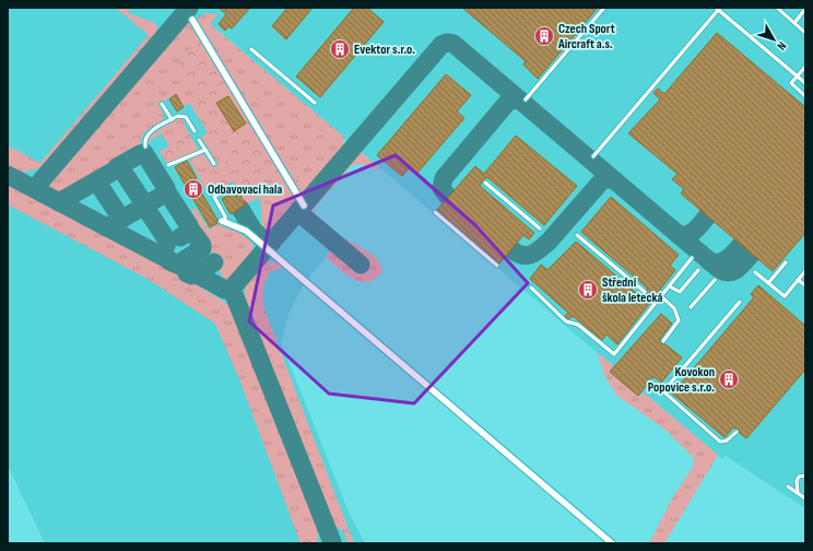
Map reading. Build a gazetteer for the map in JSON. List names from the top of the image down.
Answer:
{
  "places": {
    "building": [
      "Czech Sport Aircraft a.s.",
      "Evektor s.r.o.",
      "Odbavovací hala",
      "Střední škola letecká",
      "Kovokon Popovice s.r.o."
    ]
  },
  "north": "bottom right"
}
